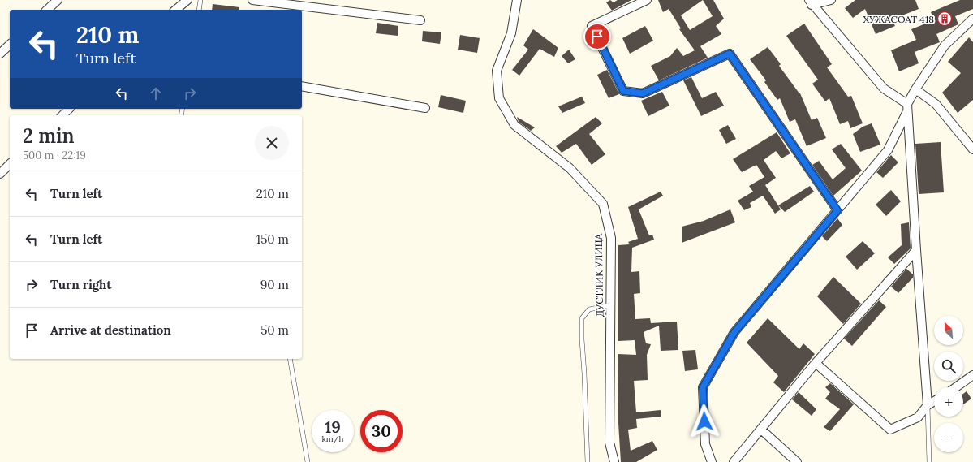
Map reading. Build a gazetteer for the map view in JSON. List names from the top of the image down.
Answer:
{
  "streets": {
    "street": ["ДУСТЛИК УЛИЦА"]
  },
  "places": {
    "building": ["ХУЖАСОАТ 418"]
  },
  "north": "top left",
  "page": {
    "turn": ["210 m", "Turn left"],
    "heading": ["2 min", "500 m · 22:19"],
    "list": [
      {
        "name": "Turn left",
        "value": "210 m"
      },
      {
        "name": "Turn left",
        "value": "150 m"
      },
      {
        "name": "Turn right",
        "value": "90 m"
      },
      {
        "name": "Arrive at destination",
        "value": "50 m"
      }
    ],
    "map_buttons": ["+", "−"],
    "speed": "19 km/h",
    "limit": "30"
  }
}
